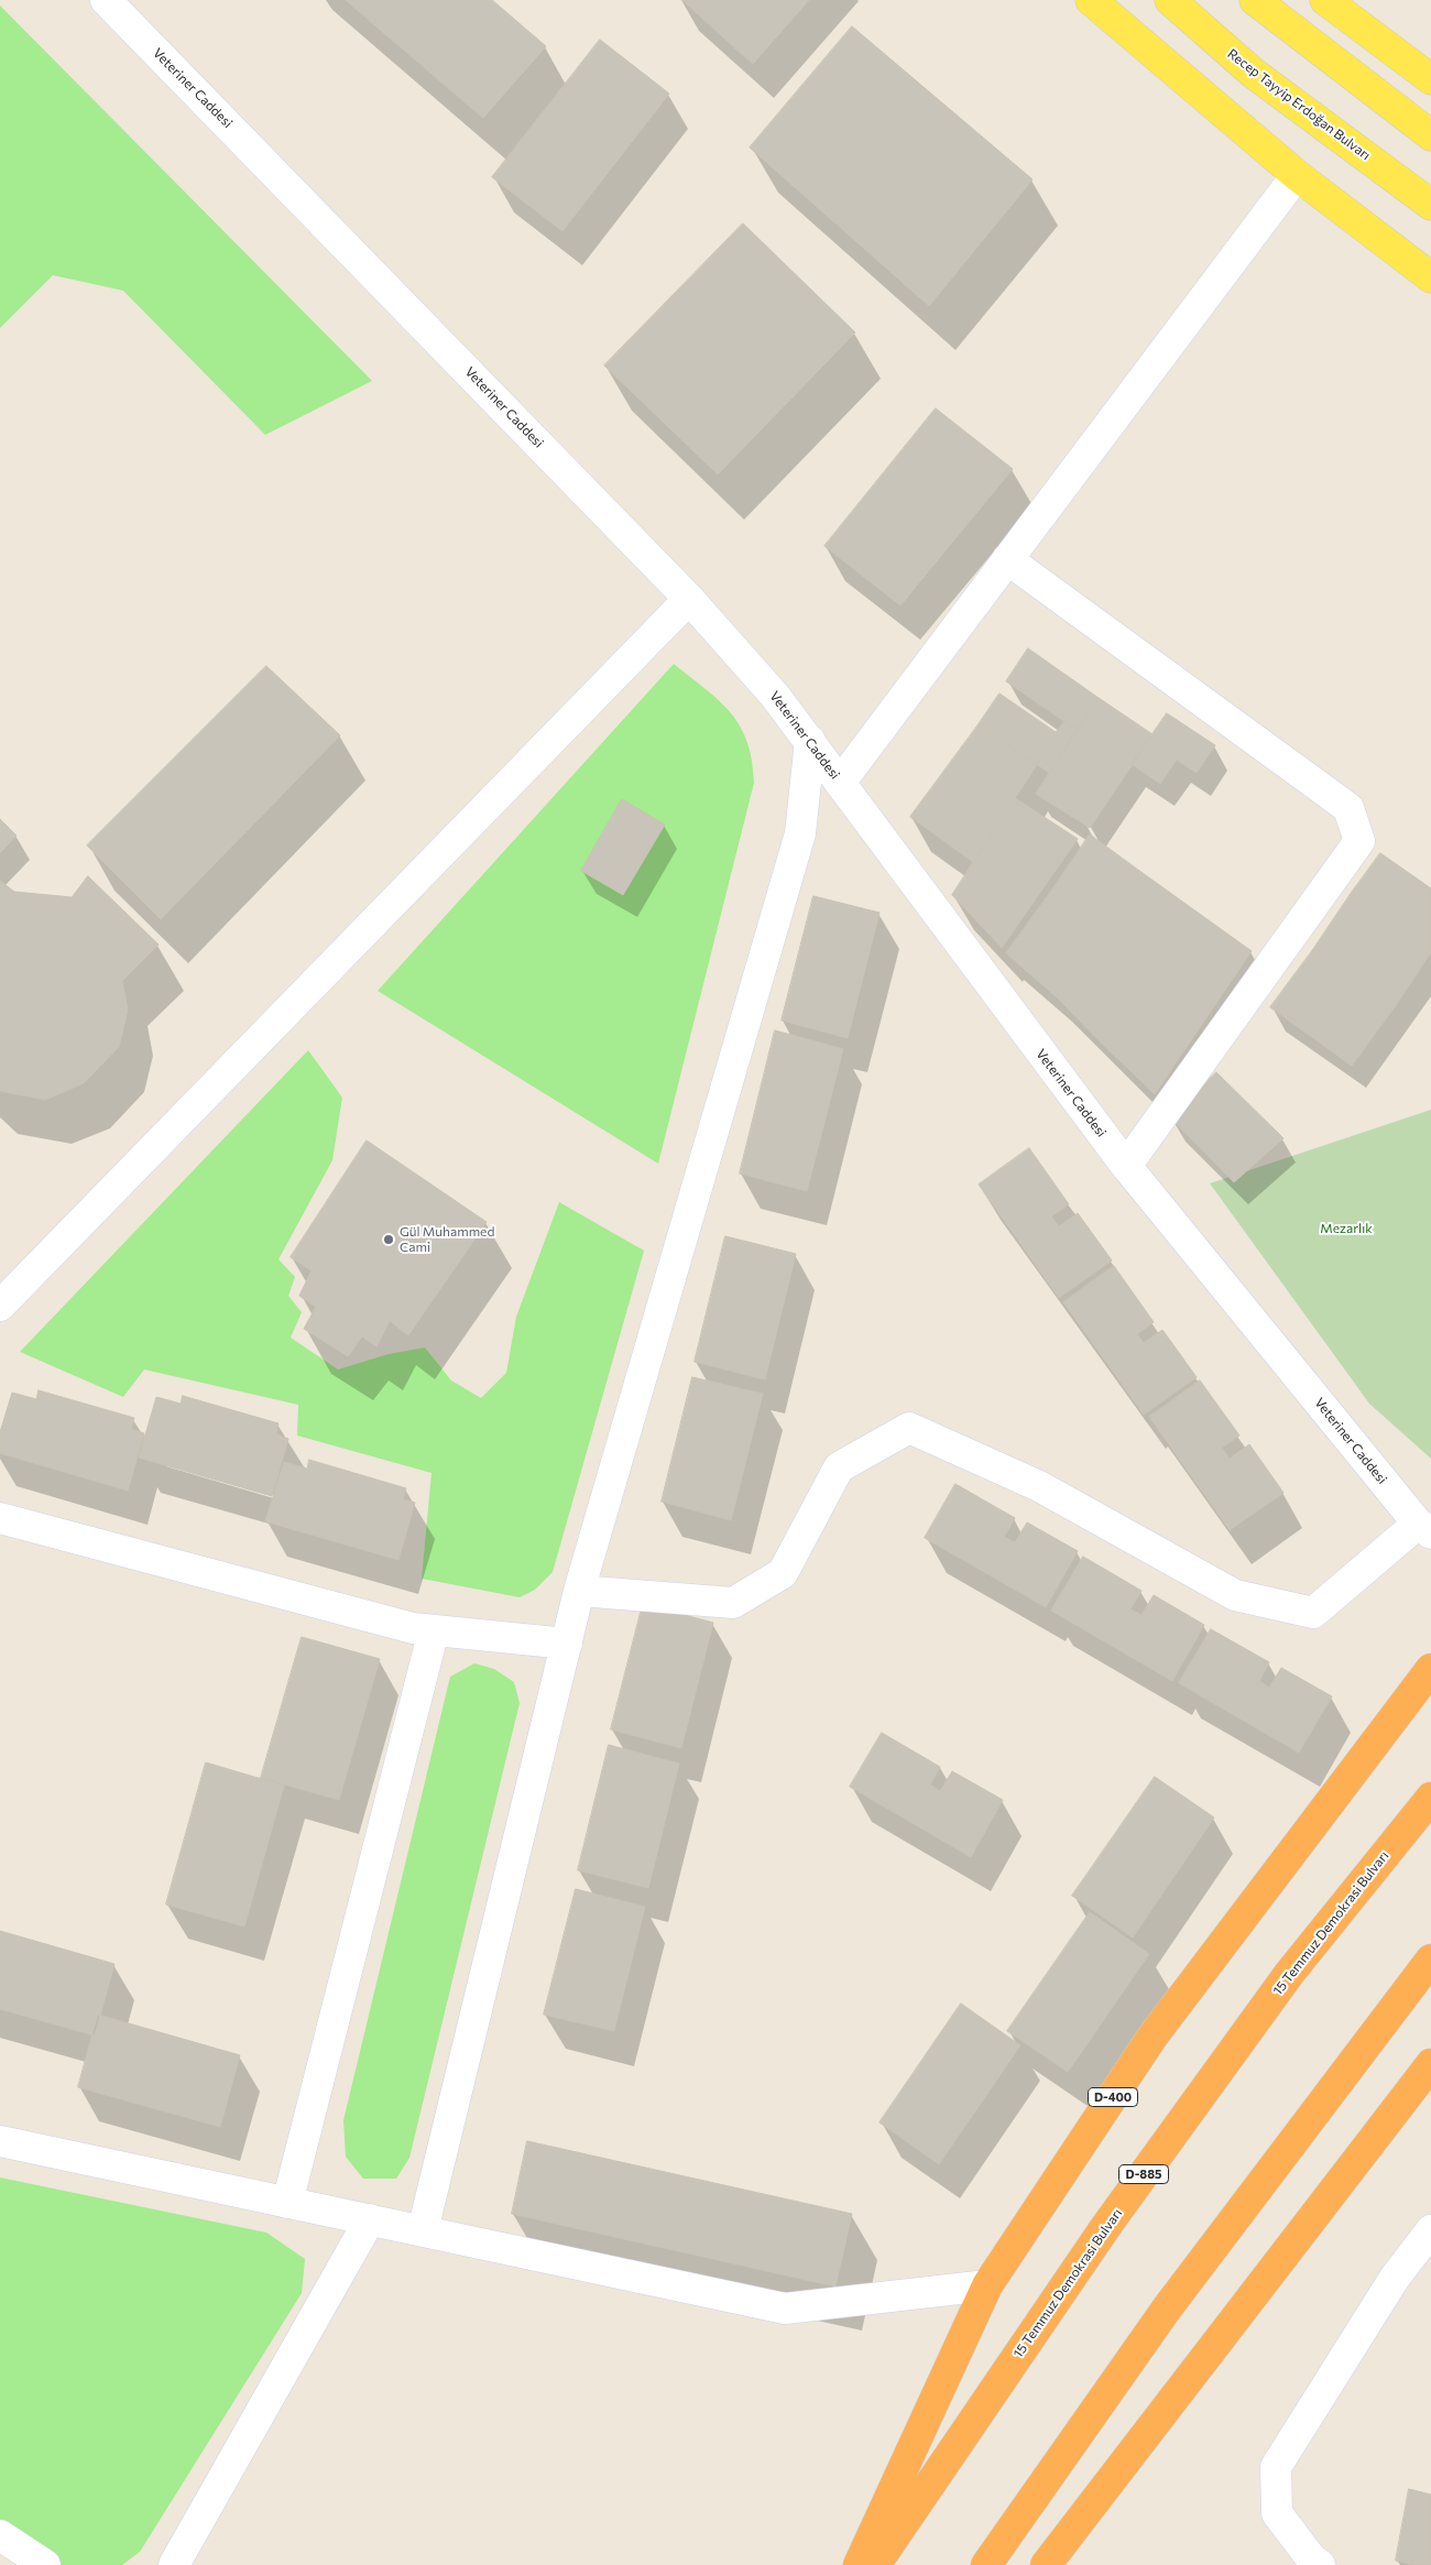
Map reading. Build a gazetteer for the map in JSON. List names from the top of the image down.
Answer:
{
  "streets": {
    "highway": ["15 Temmuz Demokrasi Bulvarı", "D-400", "D-885"],
    "main road": ["Recep Tayyip Erdoğan Bulvarı"],
    "street": ["Veteriner Caddesi"]
  },
  "parks": ["Mezarlık"],
  "places": ["Gül Muhammed Cami"]
}
